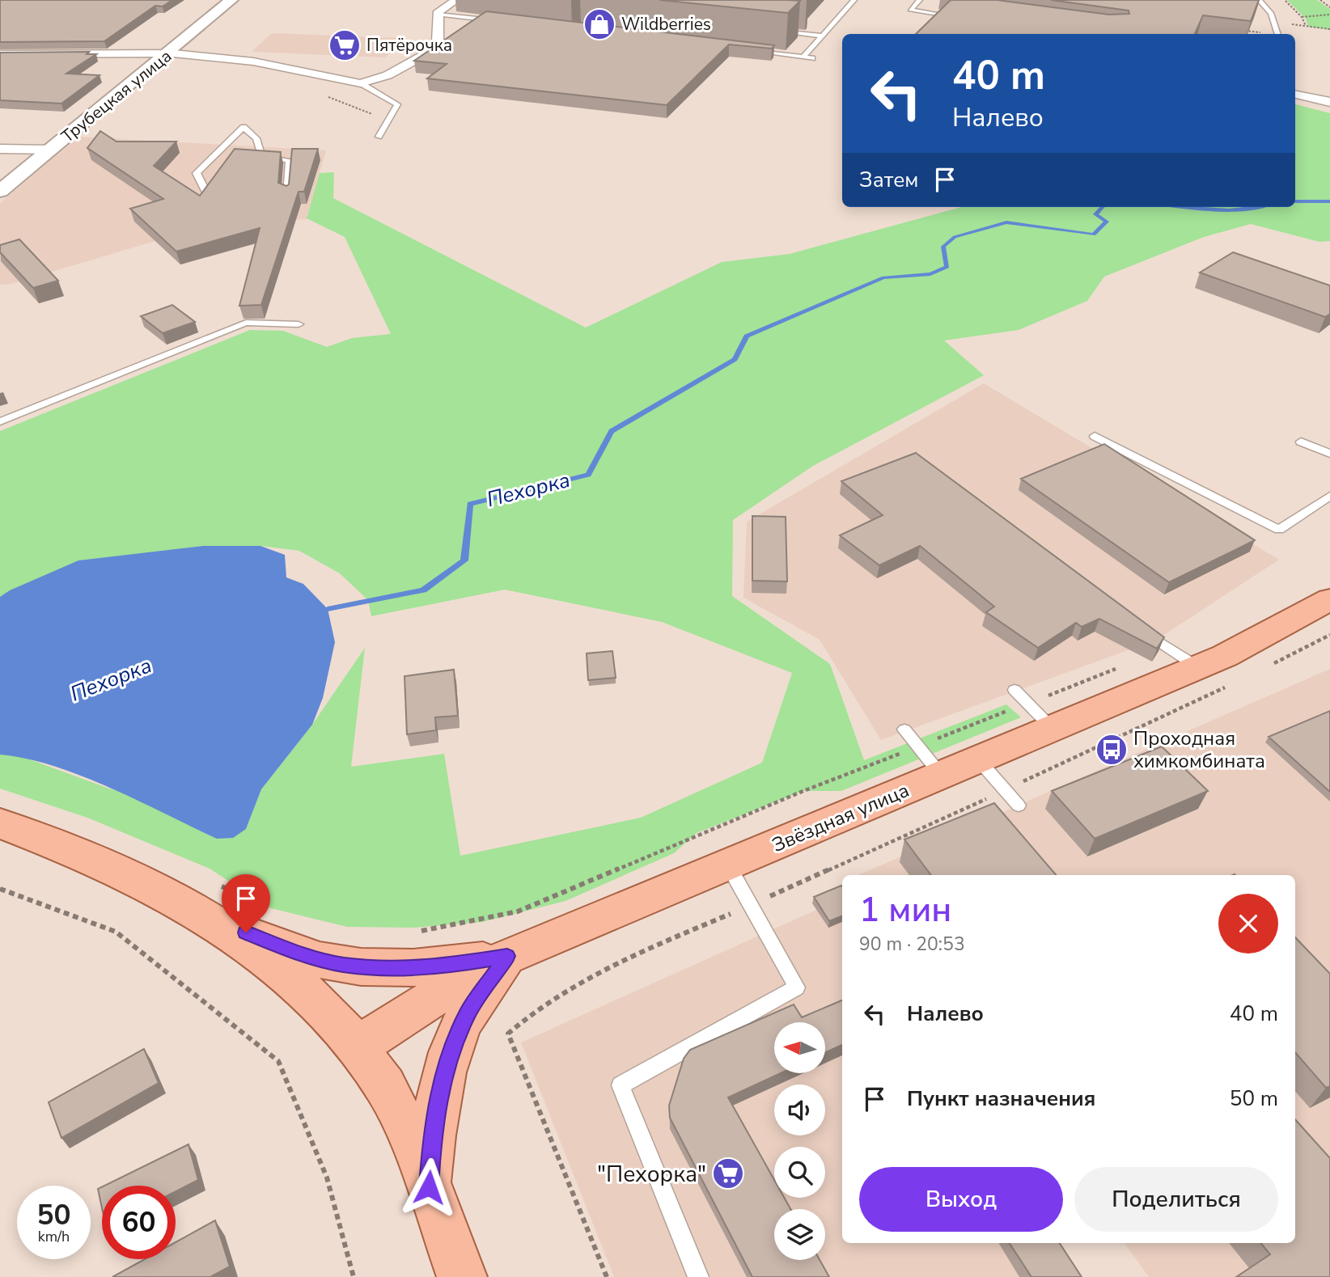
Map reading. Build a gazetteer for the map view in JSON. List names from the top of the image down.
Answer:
{
  "streets": {
    "main road": ["Трубецкая улица", "Звёздная улица"]
  },
  "water": ["Пехорка"],
  "places": {
    "shop": ["Wildberries"],
    "supermarket": ["Пятёрочка", "\"Пехорка\""],
    "bus stop": ["Проходная химкомбината"]
  },
  "north": "left",
  "page": {
    "turn": ["40 m", "Налево"],
    "then": "Затем",
    "heading": ["1 мин", "90 m · 20:53"],
    "list": [
      {
        "name": "Налево",
        "value": "40 m"
      },
      {
        "name": "Пункт назначения",
        "value": "50 m"
      }
    ],
    "buttons": ["Выход", "Поделиться"],
    "speed": "50 km/h",
    "limit": "60"
  }
}
